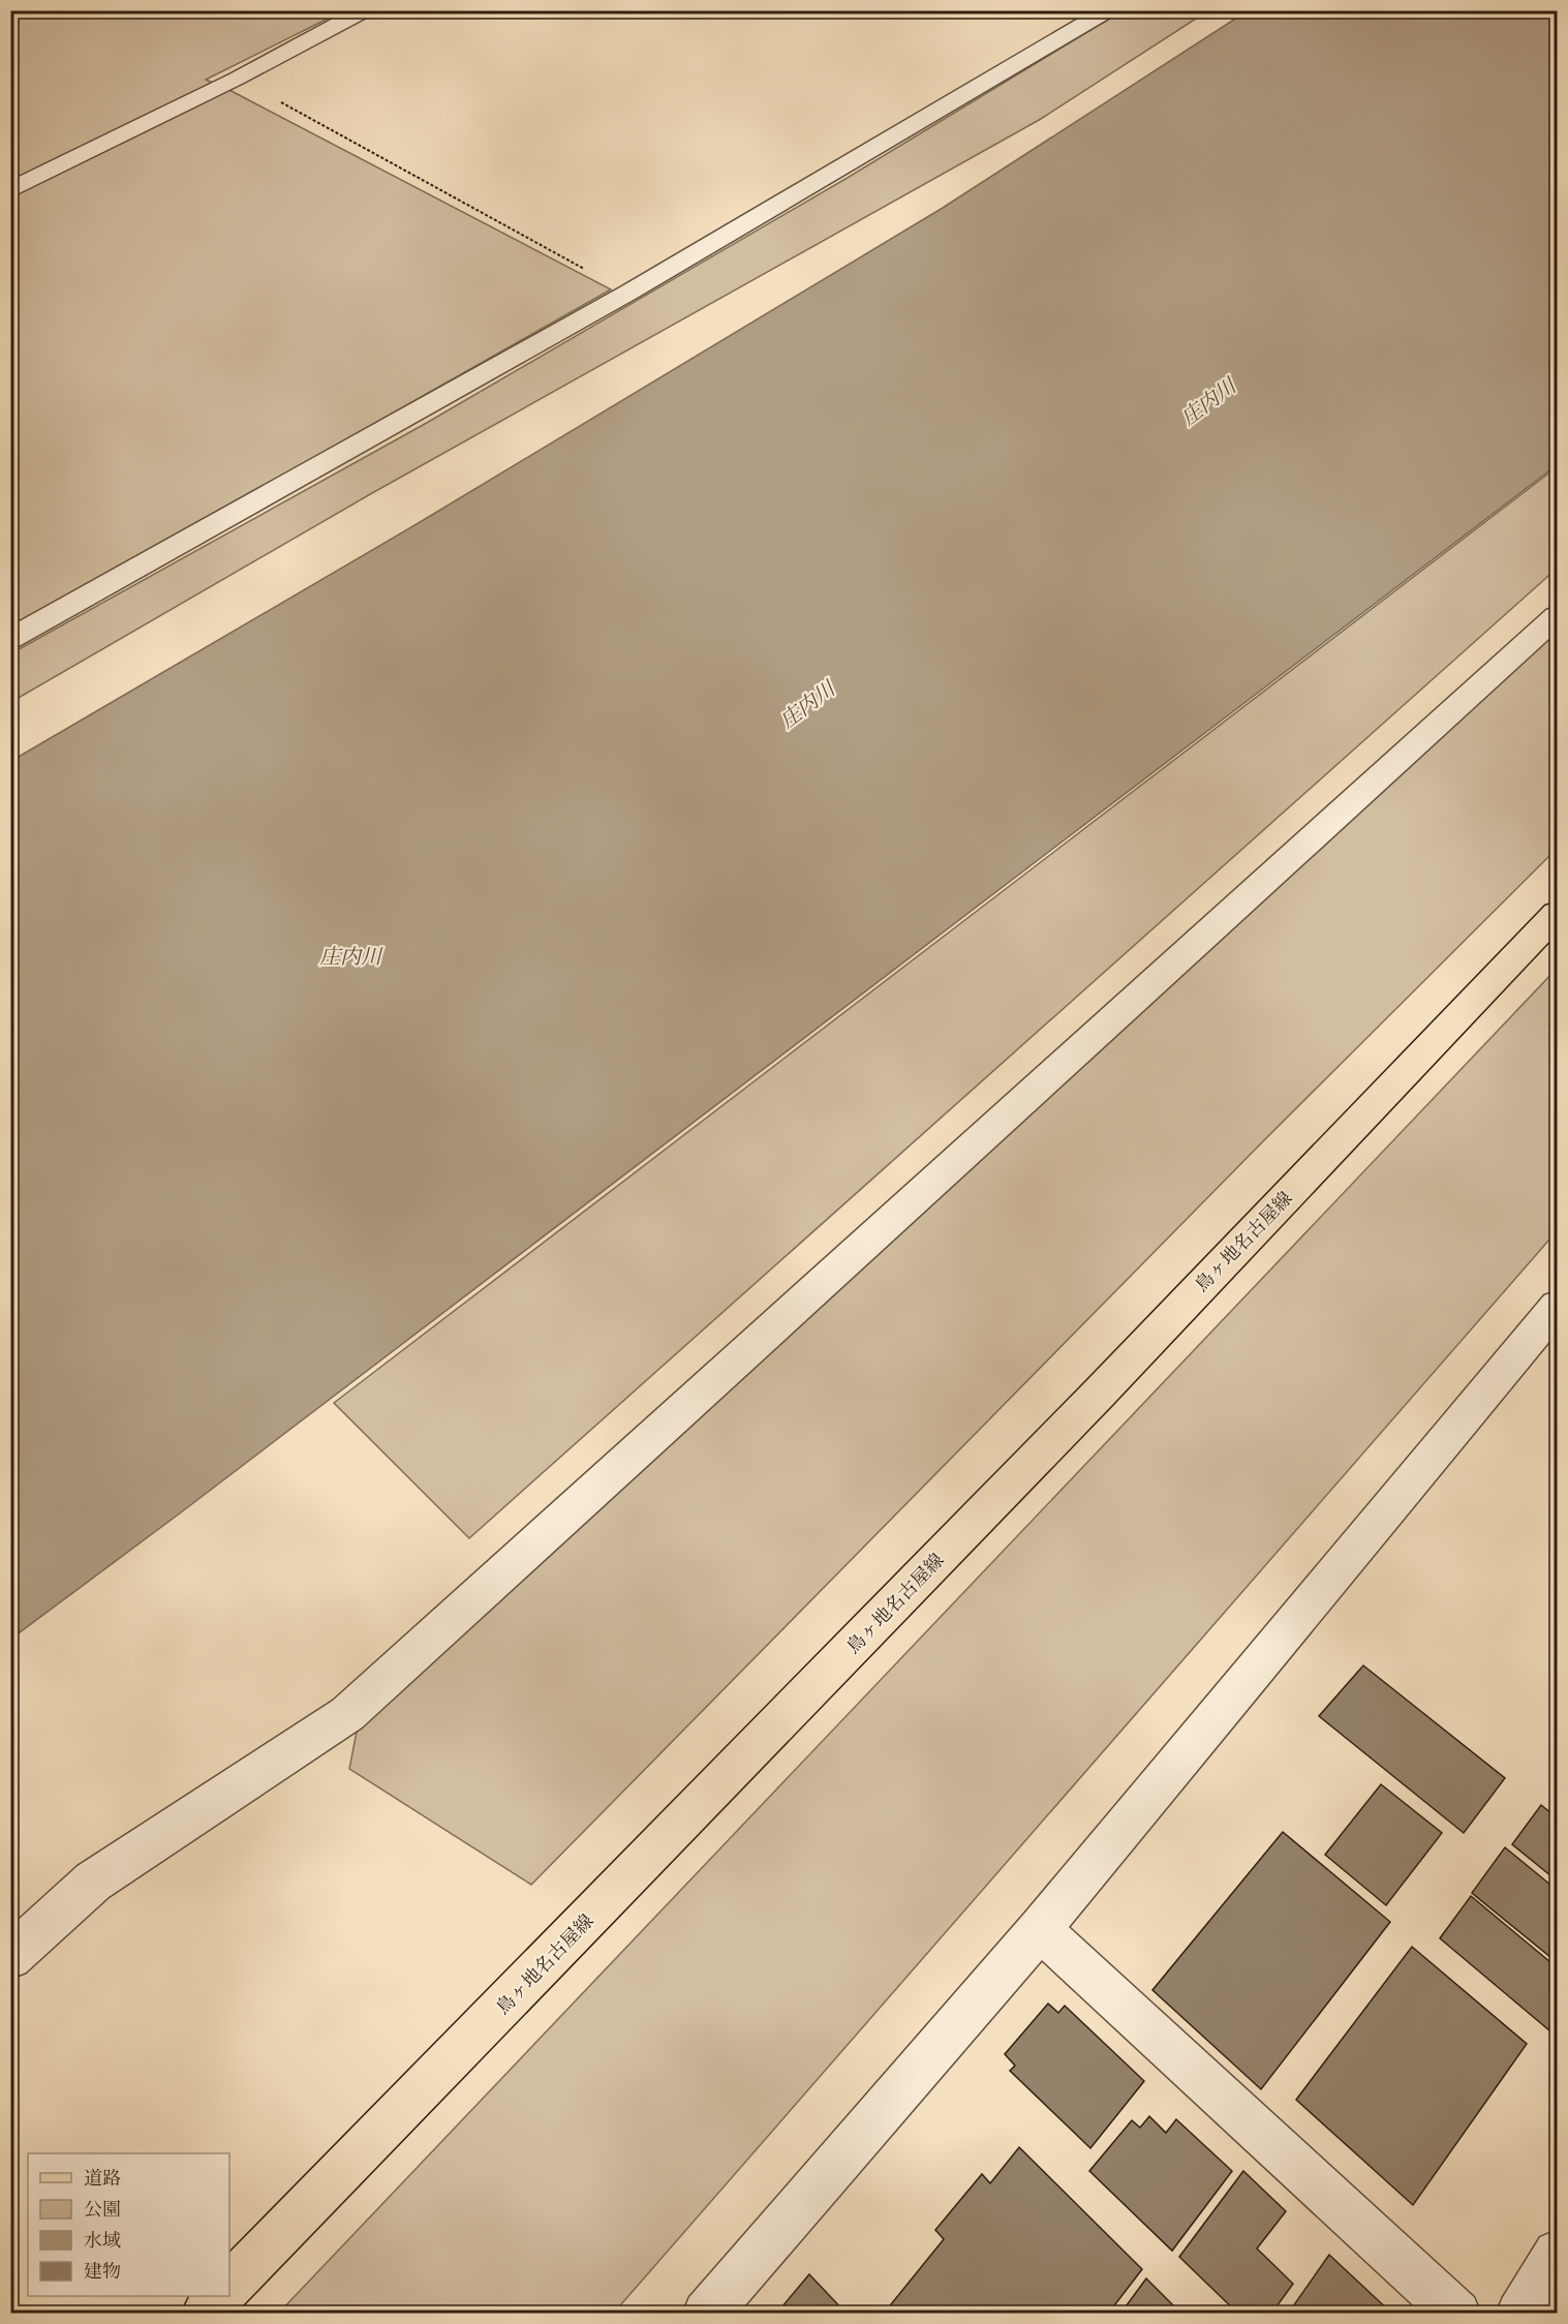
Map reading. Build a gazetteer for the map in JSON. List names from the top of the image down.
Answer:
{
  "streets": {
    "main road": ["鳥ヶ地名古屋線"]
  },
  "water": ["庄内川"],
  "legend": [
    "道路",
    "公園",
    "水域",
    "建物"
  ]
}
